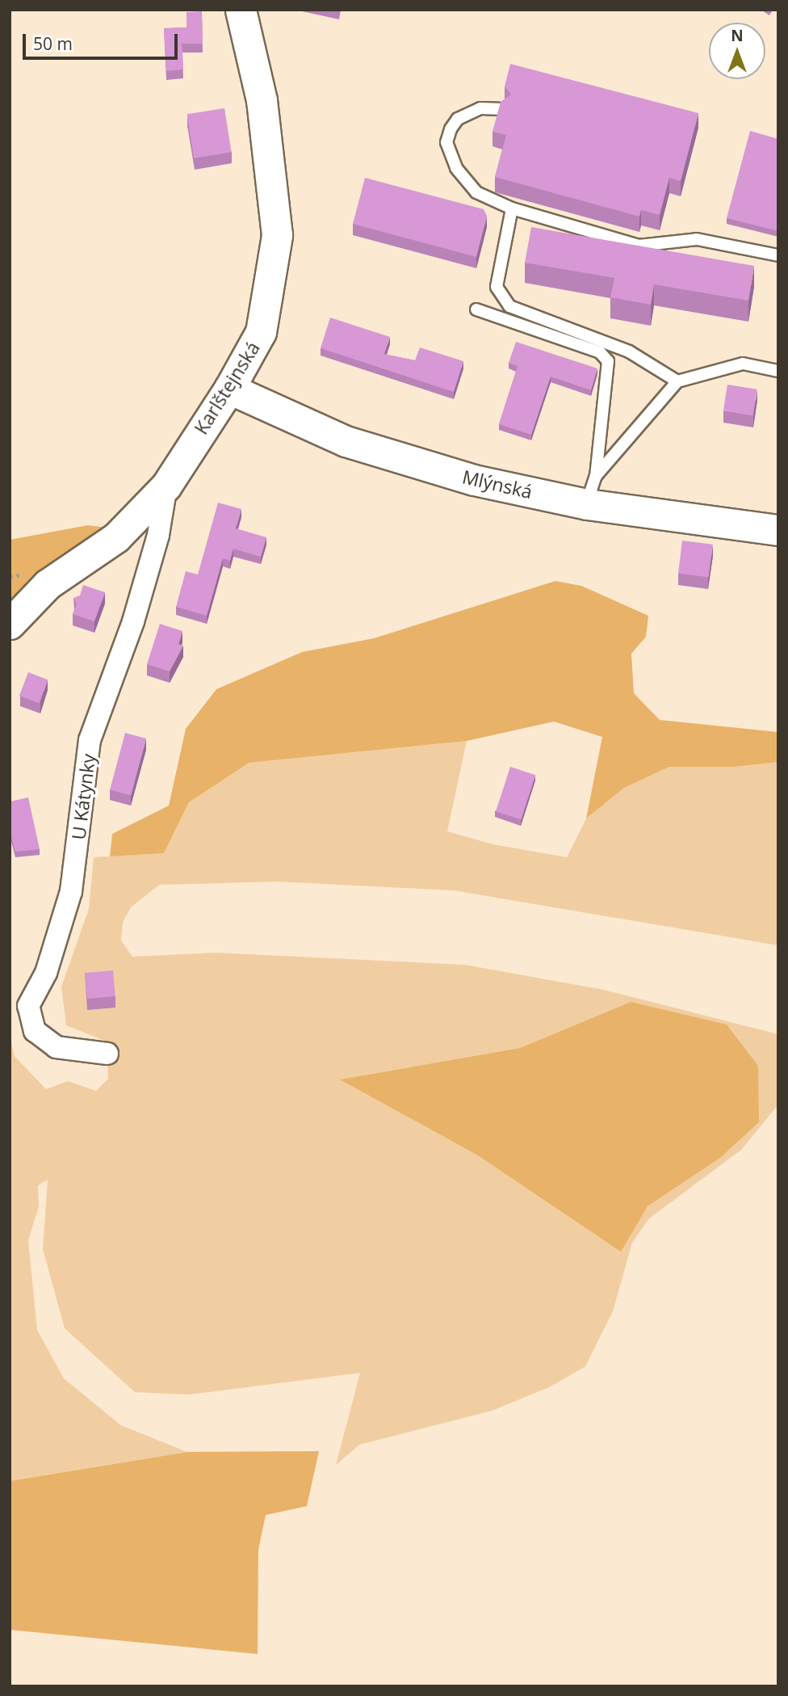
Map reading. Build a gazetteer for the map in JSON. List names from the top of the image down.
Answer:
{
  "streets": {
    "main road": ["Karlštejnská", "Mlýnská"],
    "street": ["U Kátynky"]
  },
  "crossings": [
    ["Karlštejnská", "Mlýnská"],
    ["Karlštejnská", "U Kátynky"]
  ],
  "scale_bar": "50 m",
  "north": "top"
}
